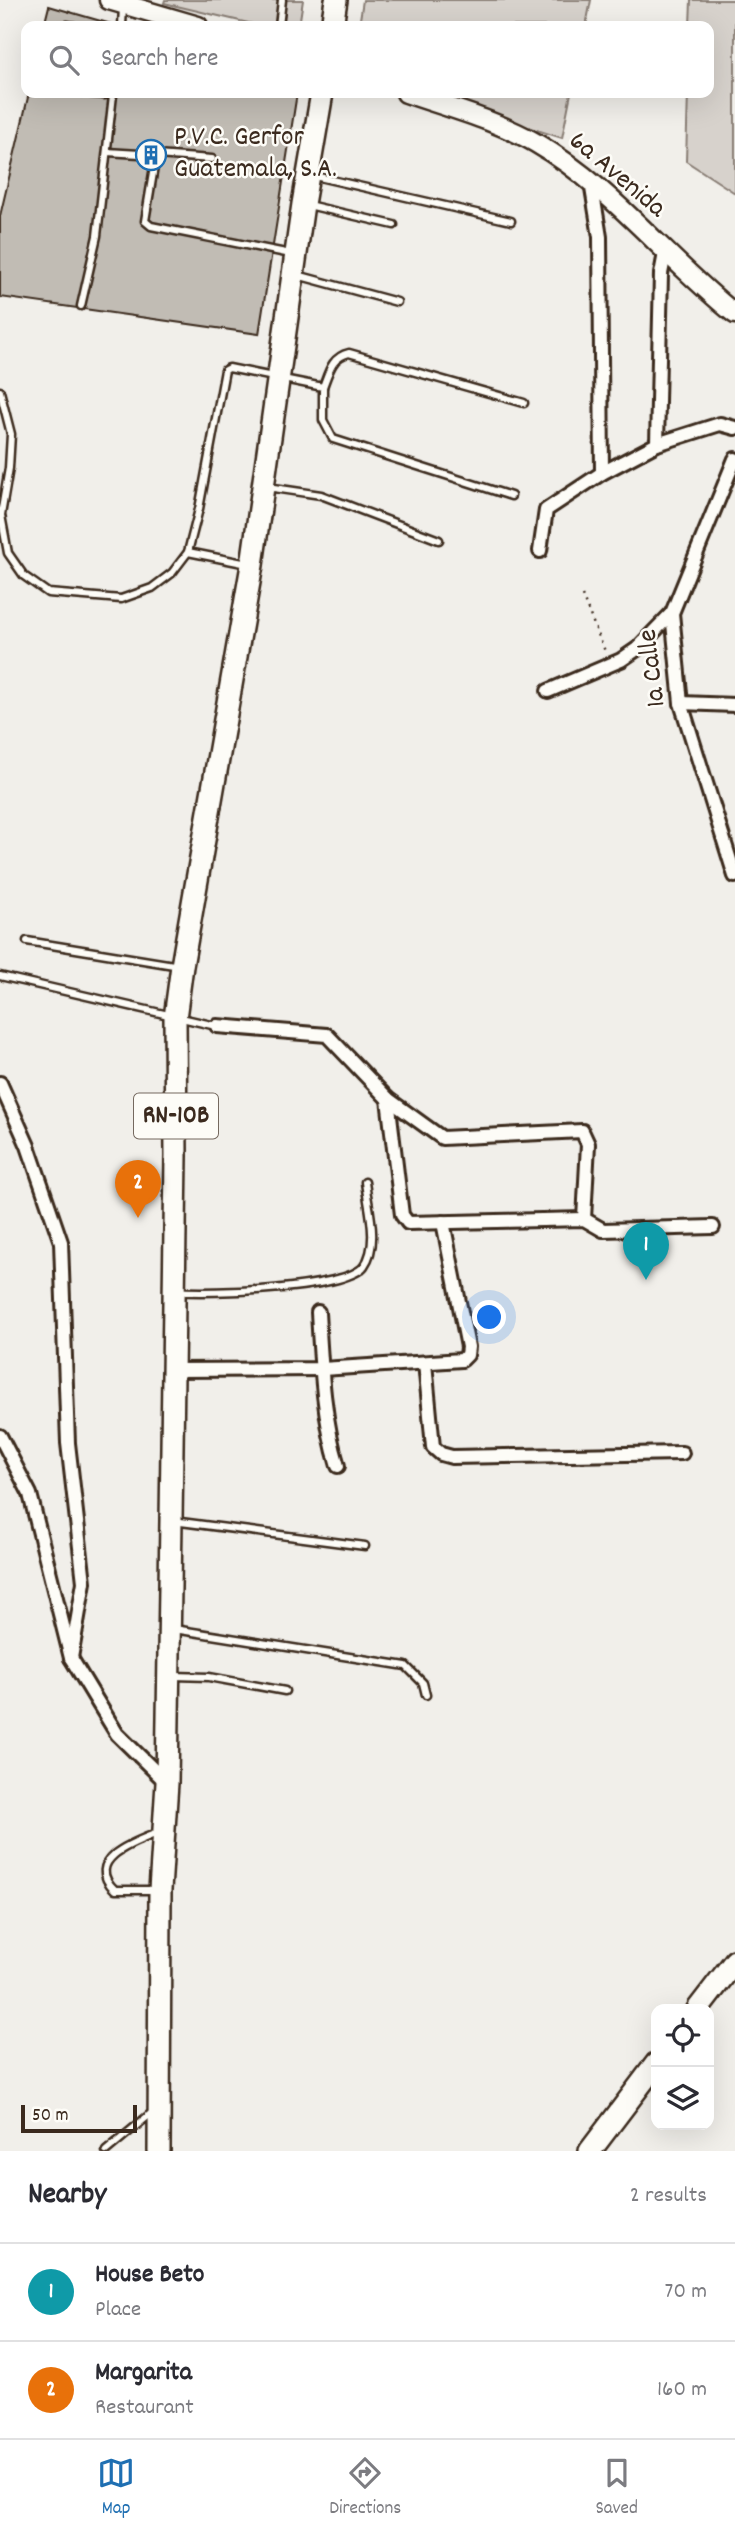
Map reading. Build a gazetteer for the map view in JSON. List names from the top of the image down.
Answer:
{
  "streets": {
    "main road": ["RN-10B"],
    "street": ["6a Avenida", "1a Calle"]
  },
  "places": {
    "building": ["P.V.C. Gerfor Guatemala, S.A."]
  },
  "scale_bar": "50 m",
  "page": {
    "search": "Search here",
    "pins": ["2", "1"],
    "scale": "50 m",
    "heading": ["Nearby", "2 results"],
    "list": [
      {
        "mark": "1",
        "name": "House Beto",
        "note": "Place",
        "value": "70 m"
      },
      {
        "mark": "2",
        "name": "Margarita",
        "note": "Restaurant",
        "value": "160 m"
      }
    ],
    "nav": ["Map", "Directions", "Saved"]
  }
}
